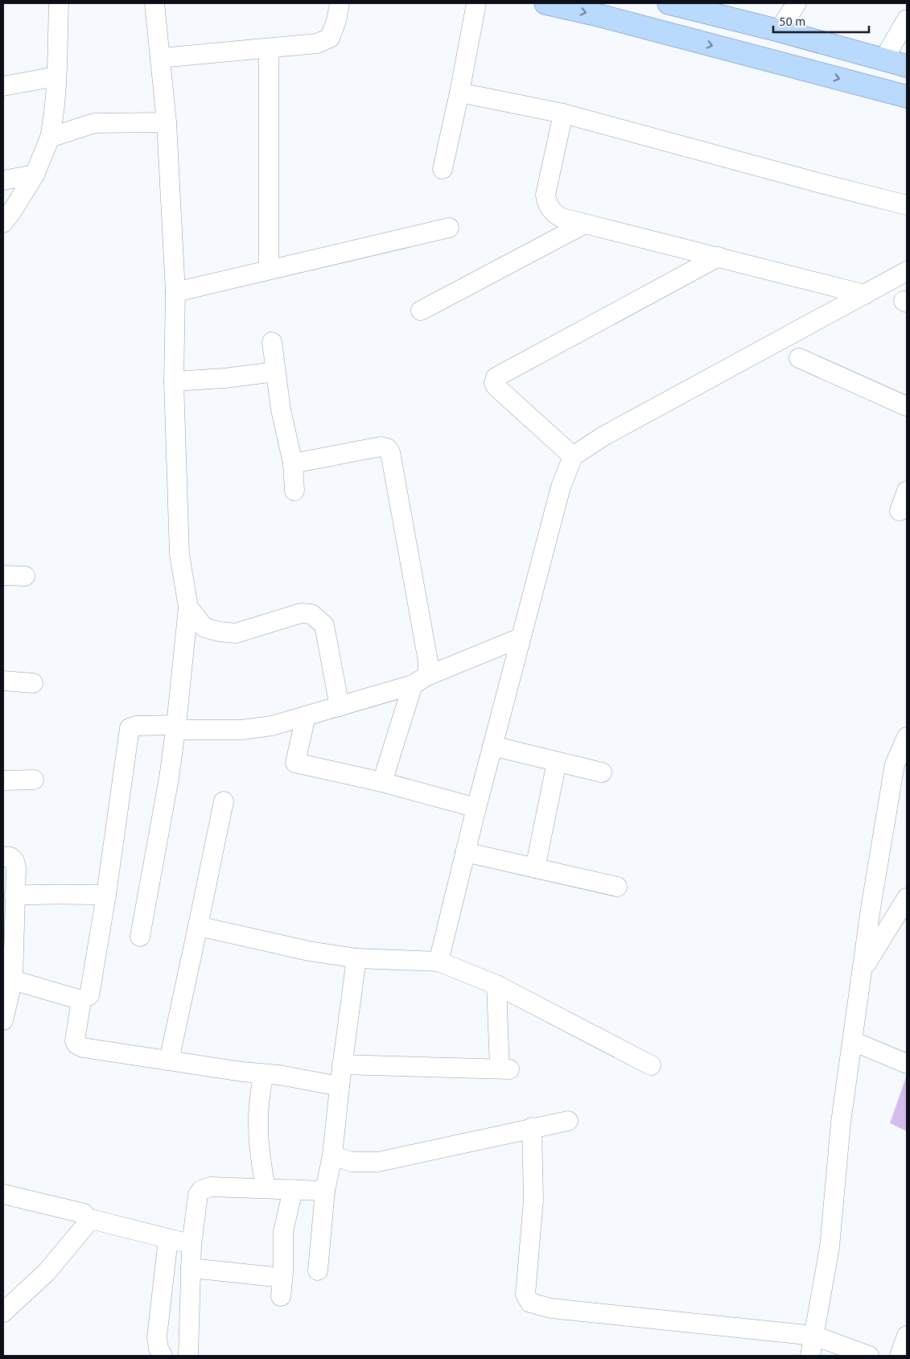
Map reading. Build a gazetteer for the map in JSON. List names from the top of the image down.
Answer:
{
  "scale_bar": "50 m"
}
